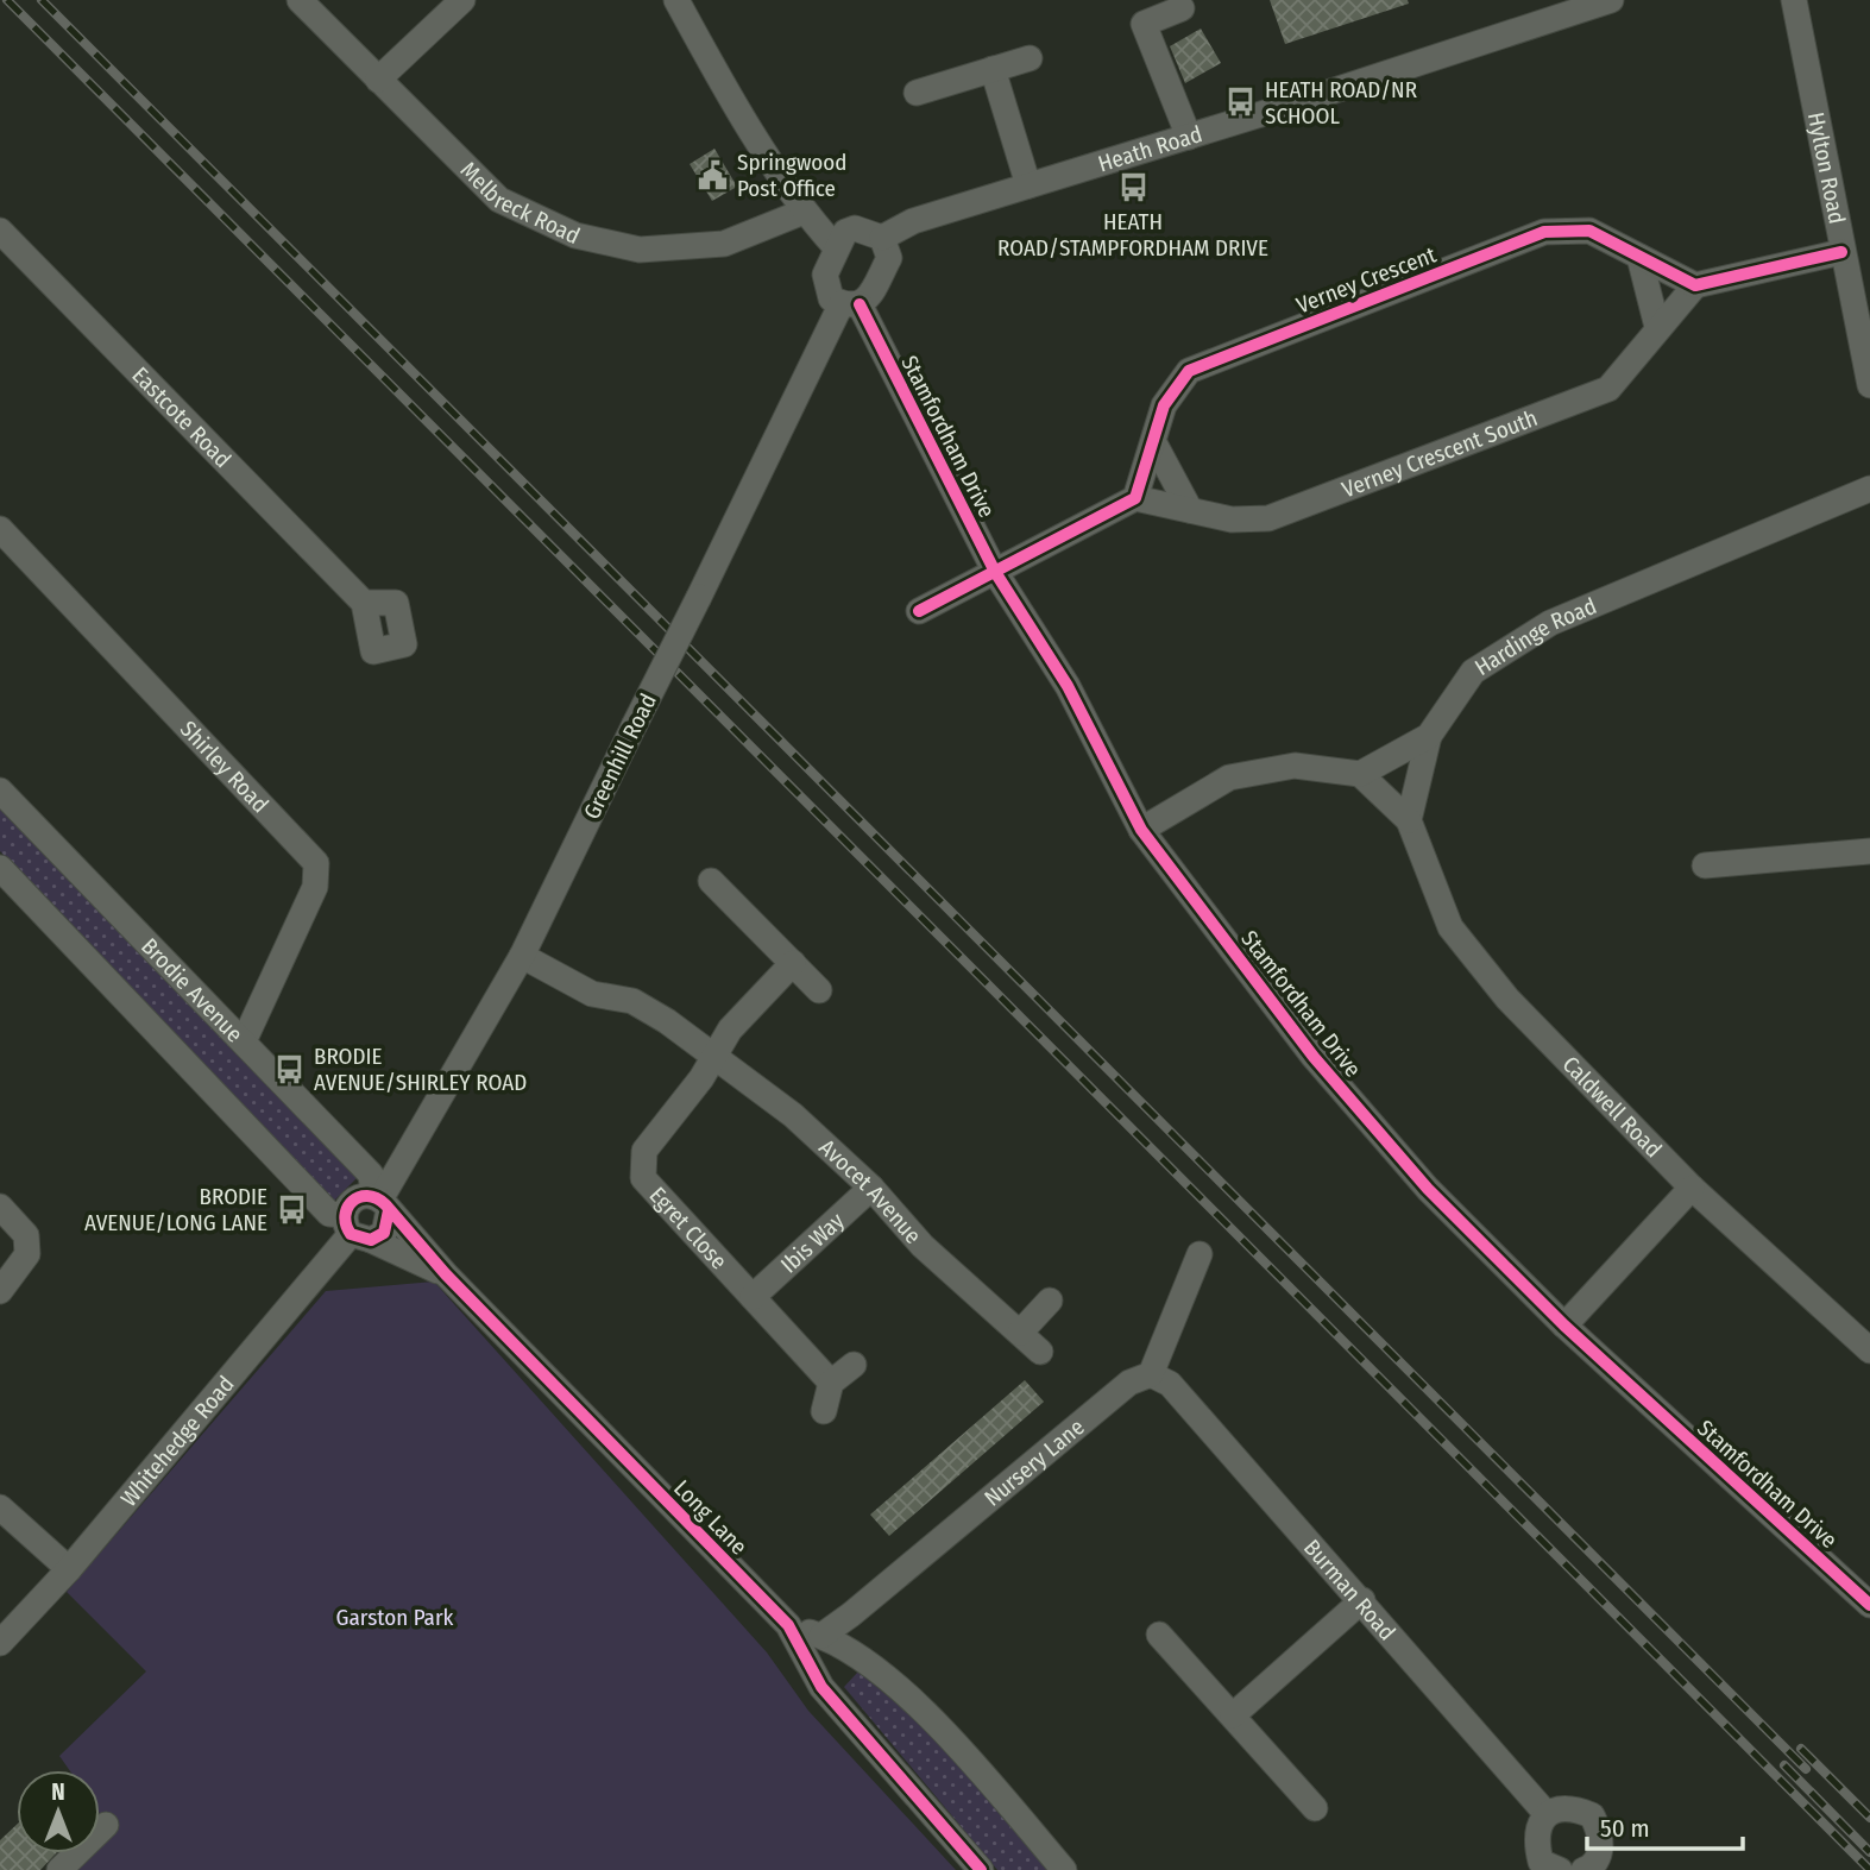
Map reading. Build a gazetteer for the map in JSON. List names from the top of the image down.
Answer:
{
  "streets": {
    "street": [
      "Heath Road",
      "Hylton Road",
      "Melbreck Road",
      "Verney Crescent",
      "Eastcote Road",
      "Stamfordham Drive",
      "Verney Crescent South",
      "Hardinge Road",
      "Greenhill Road",
      "Shirley Road",
      "Brodie Avenue",
      "Caldwell Road",
      "Avocet Avenue",
      "Egret Close",
      "Ibis Way",
      "Whitehedge Road",
      "Nursery Lane",
      "Long Lane",
      "Burman Road"
    ]
  },
  "crossings": [
    ["Heath Road", "Stamfordham Drive"],
    ["Heath Road", "Greenhill Road"],
    ["Verney Crescent", "Verney Crescent South"],
    ["Stamfordham Drive", "Greenhill Road"],
    ["Hardinge Road", "Caldwell Road"],
    ["Greenhill Road", "Brodie Avenue"],
    ["Greenhill Road", "Avocet Avenue"],
    ["Greenhill Road", "Whitehedge Road"],
    ["Greenhill Road", "Long Lane"],
    ["Shirley Road", "Brodie Avenue"],
    ["Brodie Avenue", "Long Lane"],
    ["Avocet Avenue", "Egret Close"],
    ["Avocet Avenue", "Ibis Way"],
    ["Egret Close", "Ibis Way"],
    ["Whitehedge Road", "Long Lane"],
    ["Nursery Lane", "Long Lane"],
    ["Nursery Lane", "Burman Road"]
  ],
  "parks": ["Garston Park"],
  "places": {
    "bus stop": [
      "HEATH ROAD/NR SCHOOL",
      "HEATH ROAD/STAMPFORDHAM DRIVE",
      "BRODIE AVENUE/SHIRLEY ROAD",
      "BRODIE AVENUE/LONG LANE"
    ],
    "public building": ["Springwood Post Office"]
  },
  "scale_bar": "50 m",
  "north": "top"
}
